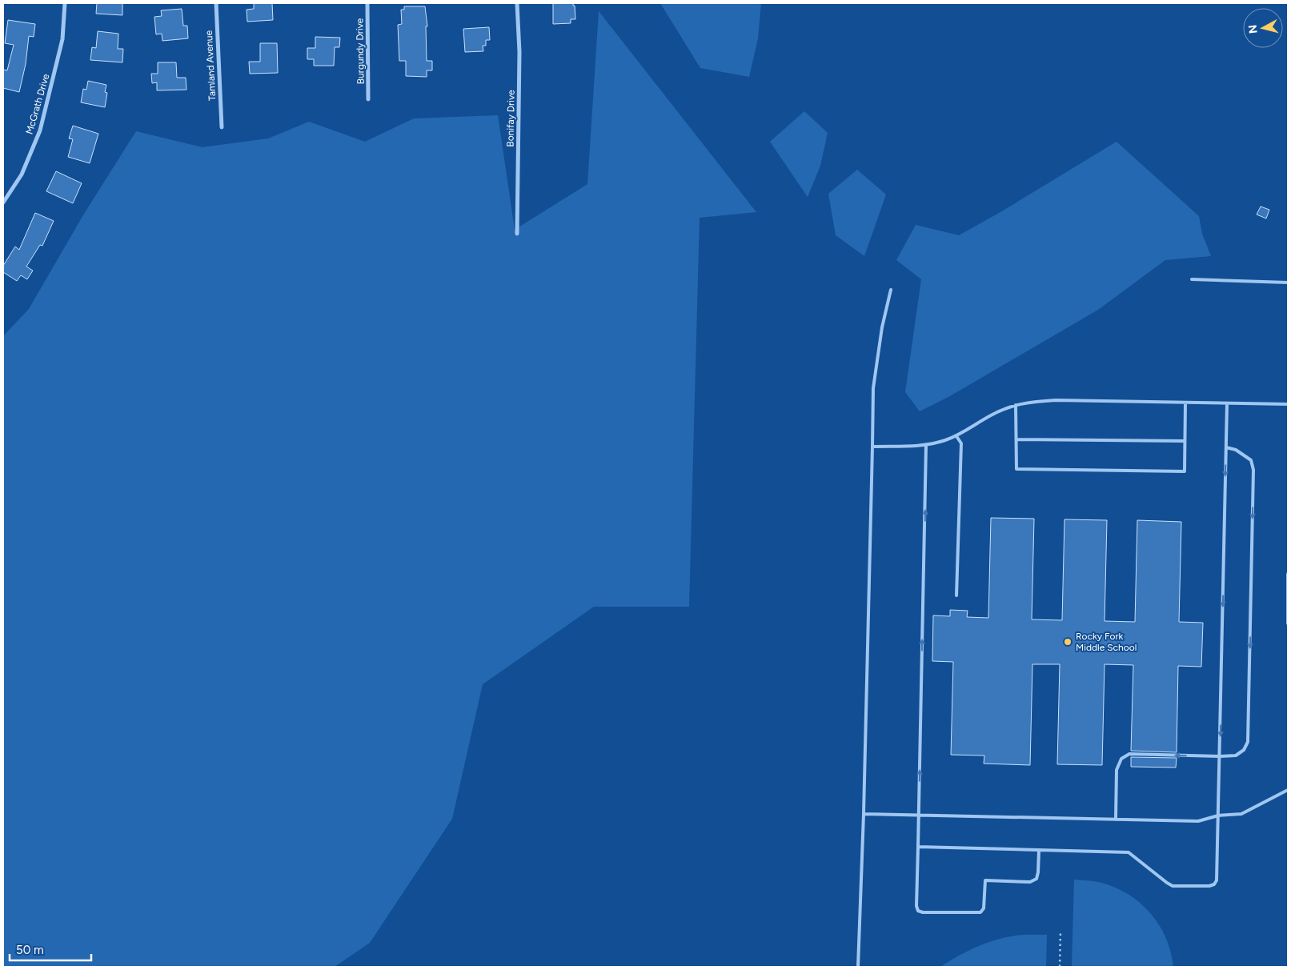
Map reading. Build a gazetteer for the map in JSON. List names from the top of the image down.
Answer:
{
  "streets": {
    "street": [
      "Burgundy Drive",
      "Tamland Avenue",
      "McGrath Drive",
      "Bonifay Drive"
    ]
  },
  "places": ["Rocky Fork Middle School"],
  "scale_bar": "50 m",
  "north": "left"
}
